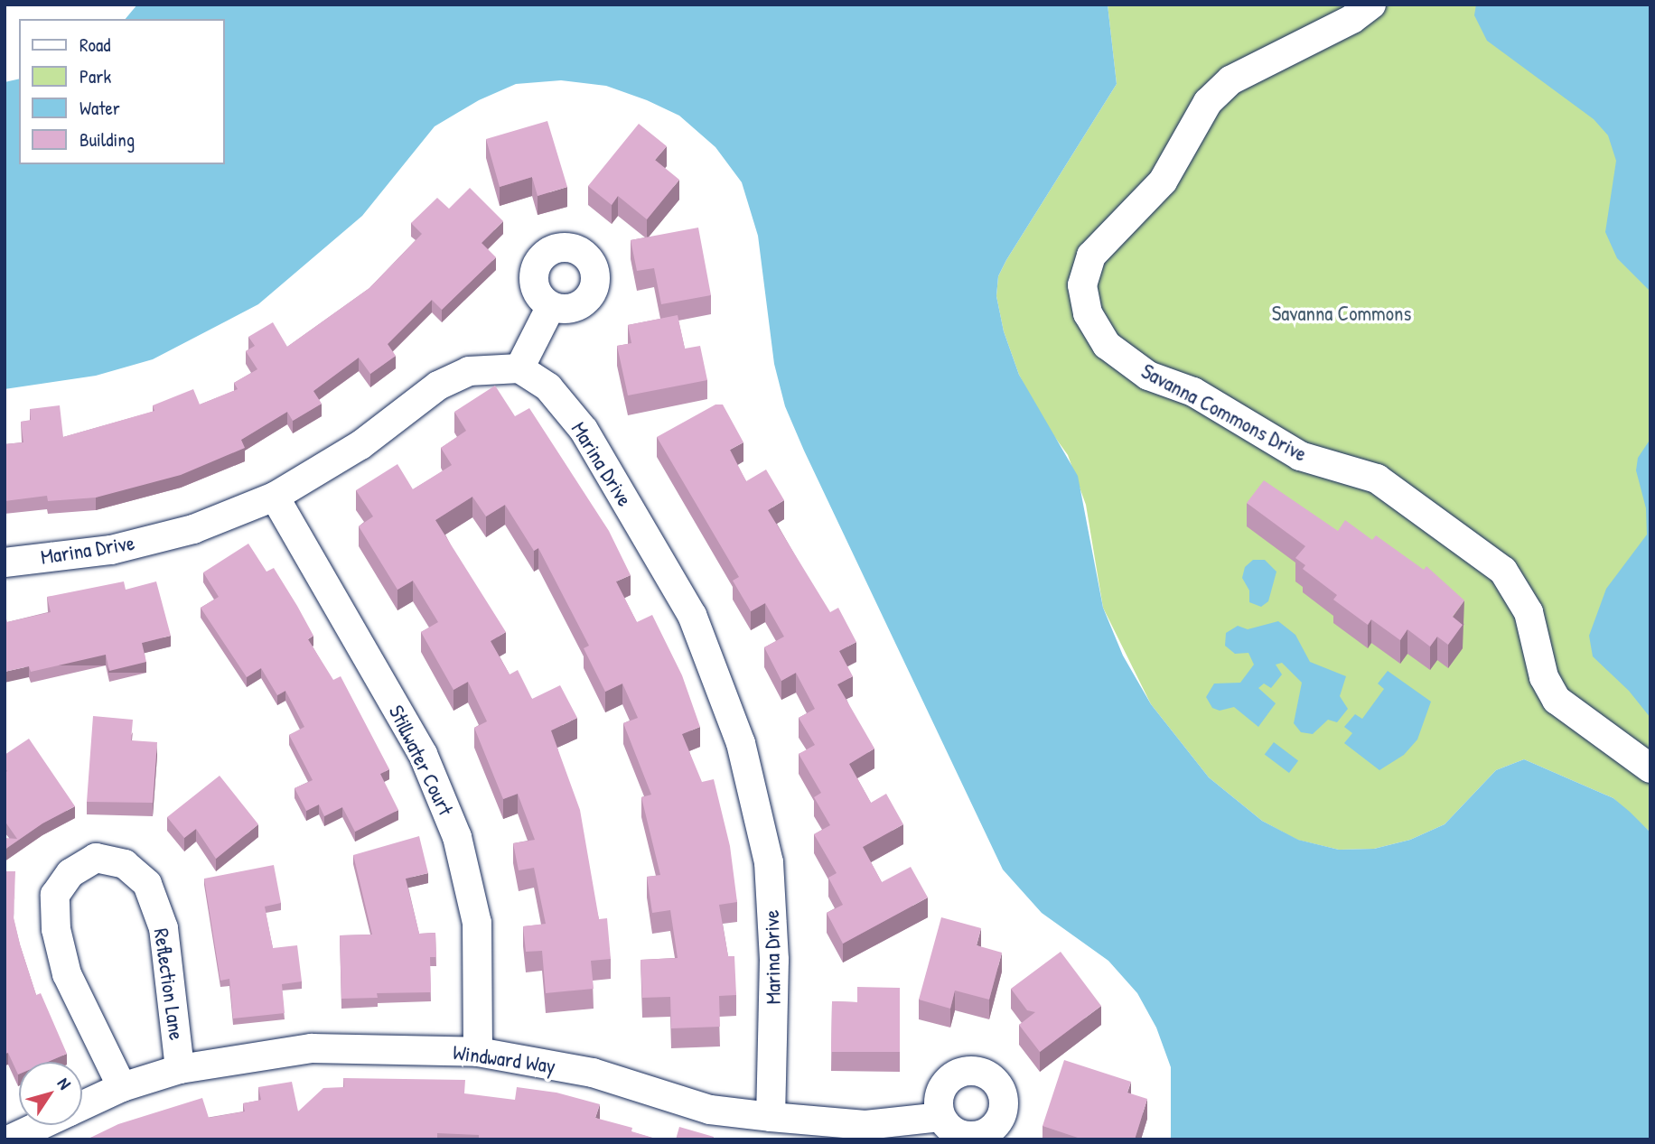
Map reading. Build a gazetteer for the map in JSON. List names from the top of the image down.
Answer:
{
  "streets": {
    "street": [
      "Savanna Commons Drive",
      "Marina Drive",
      "Stillwater Court",
      "Reflection Lane",
      "Windward Way"
    ]
  },
  "crossings": [
    ["Marina Drive", "Stillwater Court"],
    ["Marina Drive", "Windward Way"],
    ["Stillwater Court", "Windward Way"],
    ["Reflection Lane", "Windward Way"]
  ],
  "parks": ["Savanna Commons"],
  "legend": [
    "Road",
    "Park",
    "Water",
    "Building"
  ],
  "north": "top right"
}
